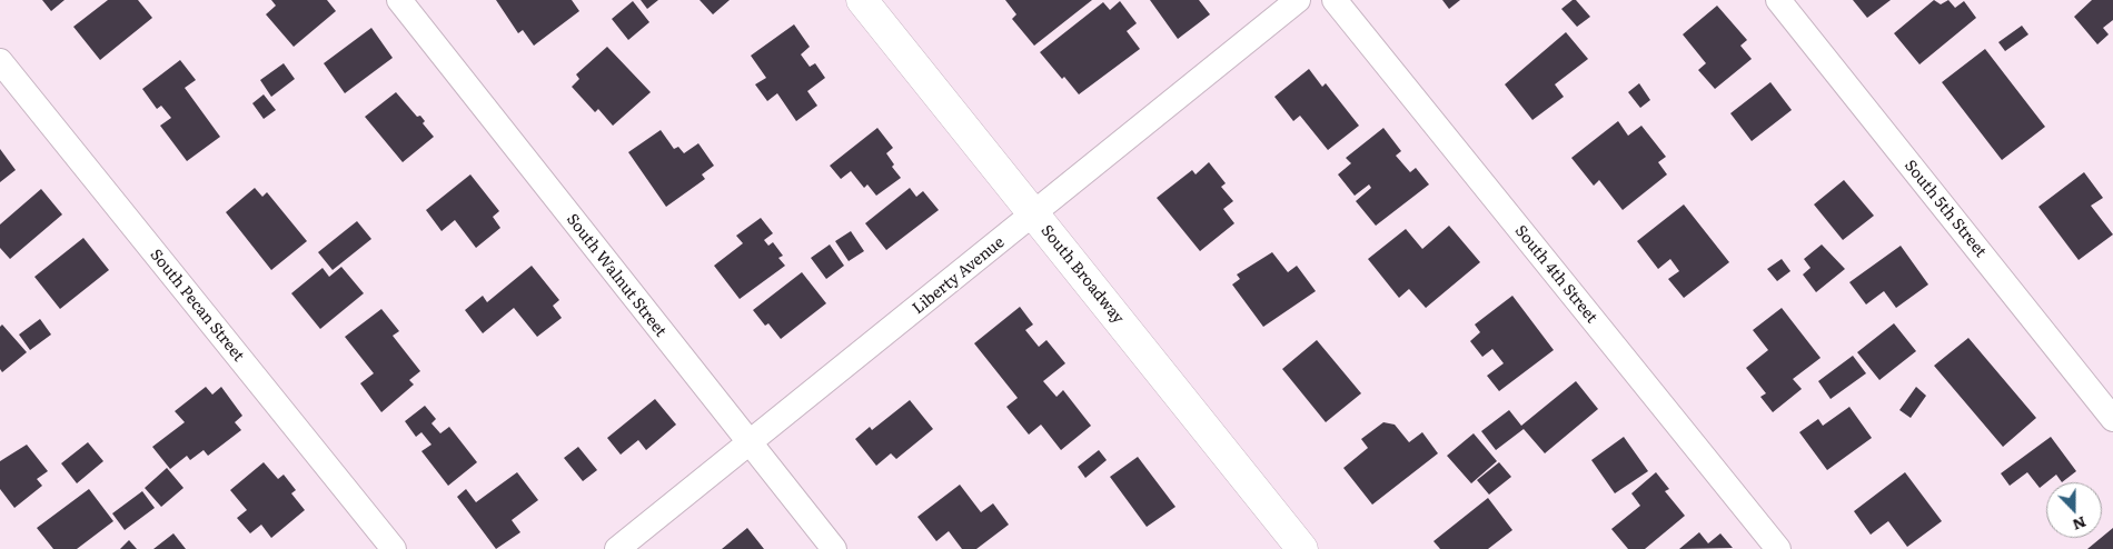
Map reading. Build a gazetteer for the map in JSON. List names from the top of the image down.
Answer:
{
  "streets": {
    "street": [
      "South 5th Street",
      "South Broadway",
      "South 4th Street",
      "South Walnut Street",
      "Liberty Avenue",
      "South Pecan Street"
    ]
  },
  "crossings": [
    ["South Broadway", "Liberty Avenue"],
    ["South Walnut Street", "Liberty Avenue"]
  ],
  "north": "bottom"
}
